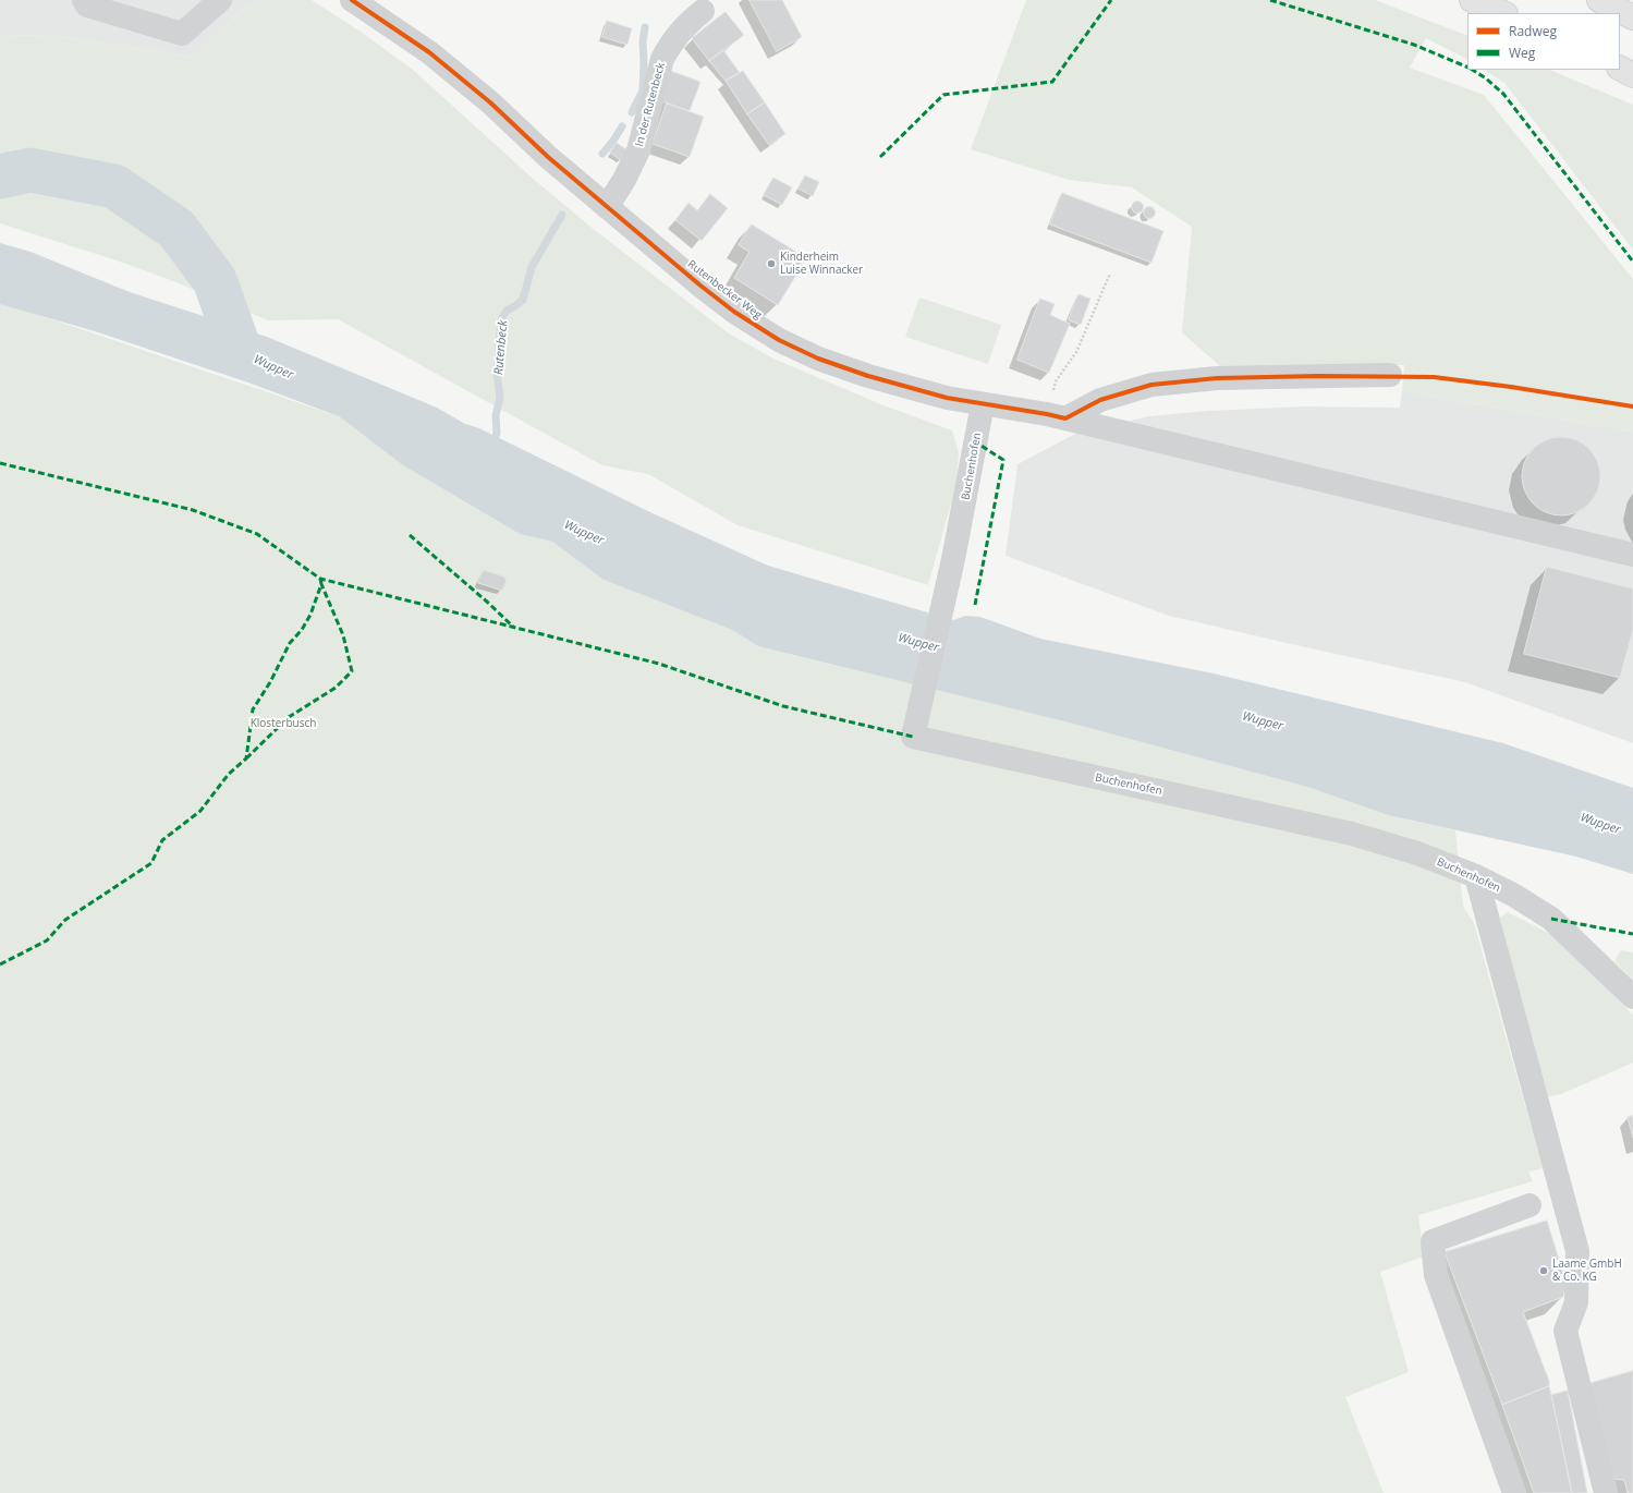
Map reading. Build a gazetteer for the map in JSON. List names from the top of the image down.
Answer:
{
  "streets": {
    "street": ["In der Rutenbeck", "Rutenbecker Weg", "Buchenhofen"]
  },
  "crossings": [
    ["In der Rutenbeck", "Rutenbecker Weg"],
    ["Rutenbecker Weg", "Buchenhofen"]
  ],
  "water": ["Rutenbeck", "Wupper"],
  "parks": ["Klosterbusch"],
  "places": ["Kinderheim Luise Winnacker", "Laame GmbH & Co. KG"],
  "legend": ["Radweg", "Weg"]
}
